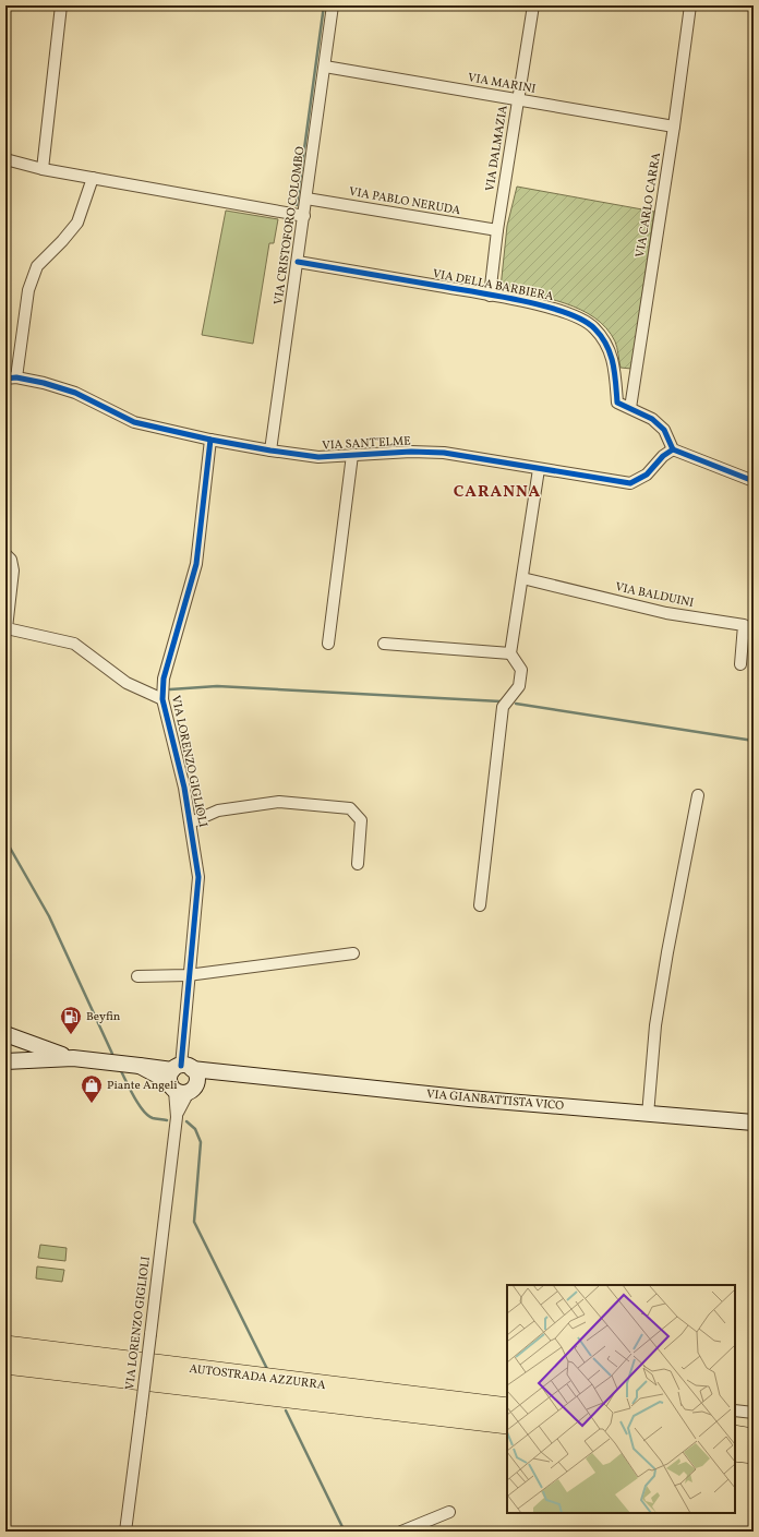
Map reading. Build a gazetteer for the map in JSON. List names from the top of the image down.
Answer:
{
  "streets": {
    "highway": ["AUTOSTRADA AZZURRA"],
    "main road": ["VIA GIANBATTISTA VICO"],
    "street": [
      "VIA MARINI",
      "VIA DALMAZIA",
      "VIA PABLO NERUDA",
      "VIA CARLO CARRA",
      "VIA CRISTOFORO COLOMBO",
      "VIA DELLA BARBIERA",
      "VIA SANT'ELME",
      "VIA BALDUINI",
      "VIA LORENZO GIGLIOLI"
    ]
  },
  "crossings": [
    ["VIA MARINI", "VIA DALMAZIA"],
    ["VIA MARINI", "VIA CARLO CARRA"],
    ["VIA MARINI", "VIA CRISTOFORO COLOMBO"],
    ["VIA DALMAZIA", "VIA PABLO NERUDA"],
    ["VIA DALMAZIA", "VIA DELLA BARBIERA"],
    ["VIA PABLO NERUDA", "VIA CRISTOFORO COLOMBO"],
    ["VIA CARLO CARRA", "VIA DELLA BARBIERA"],
    ["VIA CRISTOFORO COLOMBO", "VIA DELLA BARBIERA"],
    ["VIA CRISTOFORO COLOMBO", "VIA SANT'ELME"],
    ["VIA DELLA BARBIERA", "VIA SANT'ELME"],
    ["VIA SANT'ELME", "VIA LORENZO GIGLIOLI"],
    ["VIA LORENZO GIGLIOLI", "VIA GIANBATTISTA VICO"]
  ],
  "districts": ["CARANNA"],
  "places": {
    "fuel station": ["Beyfin"],
    "shop": ["Piante Angeli"]
  }
}
